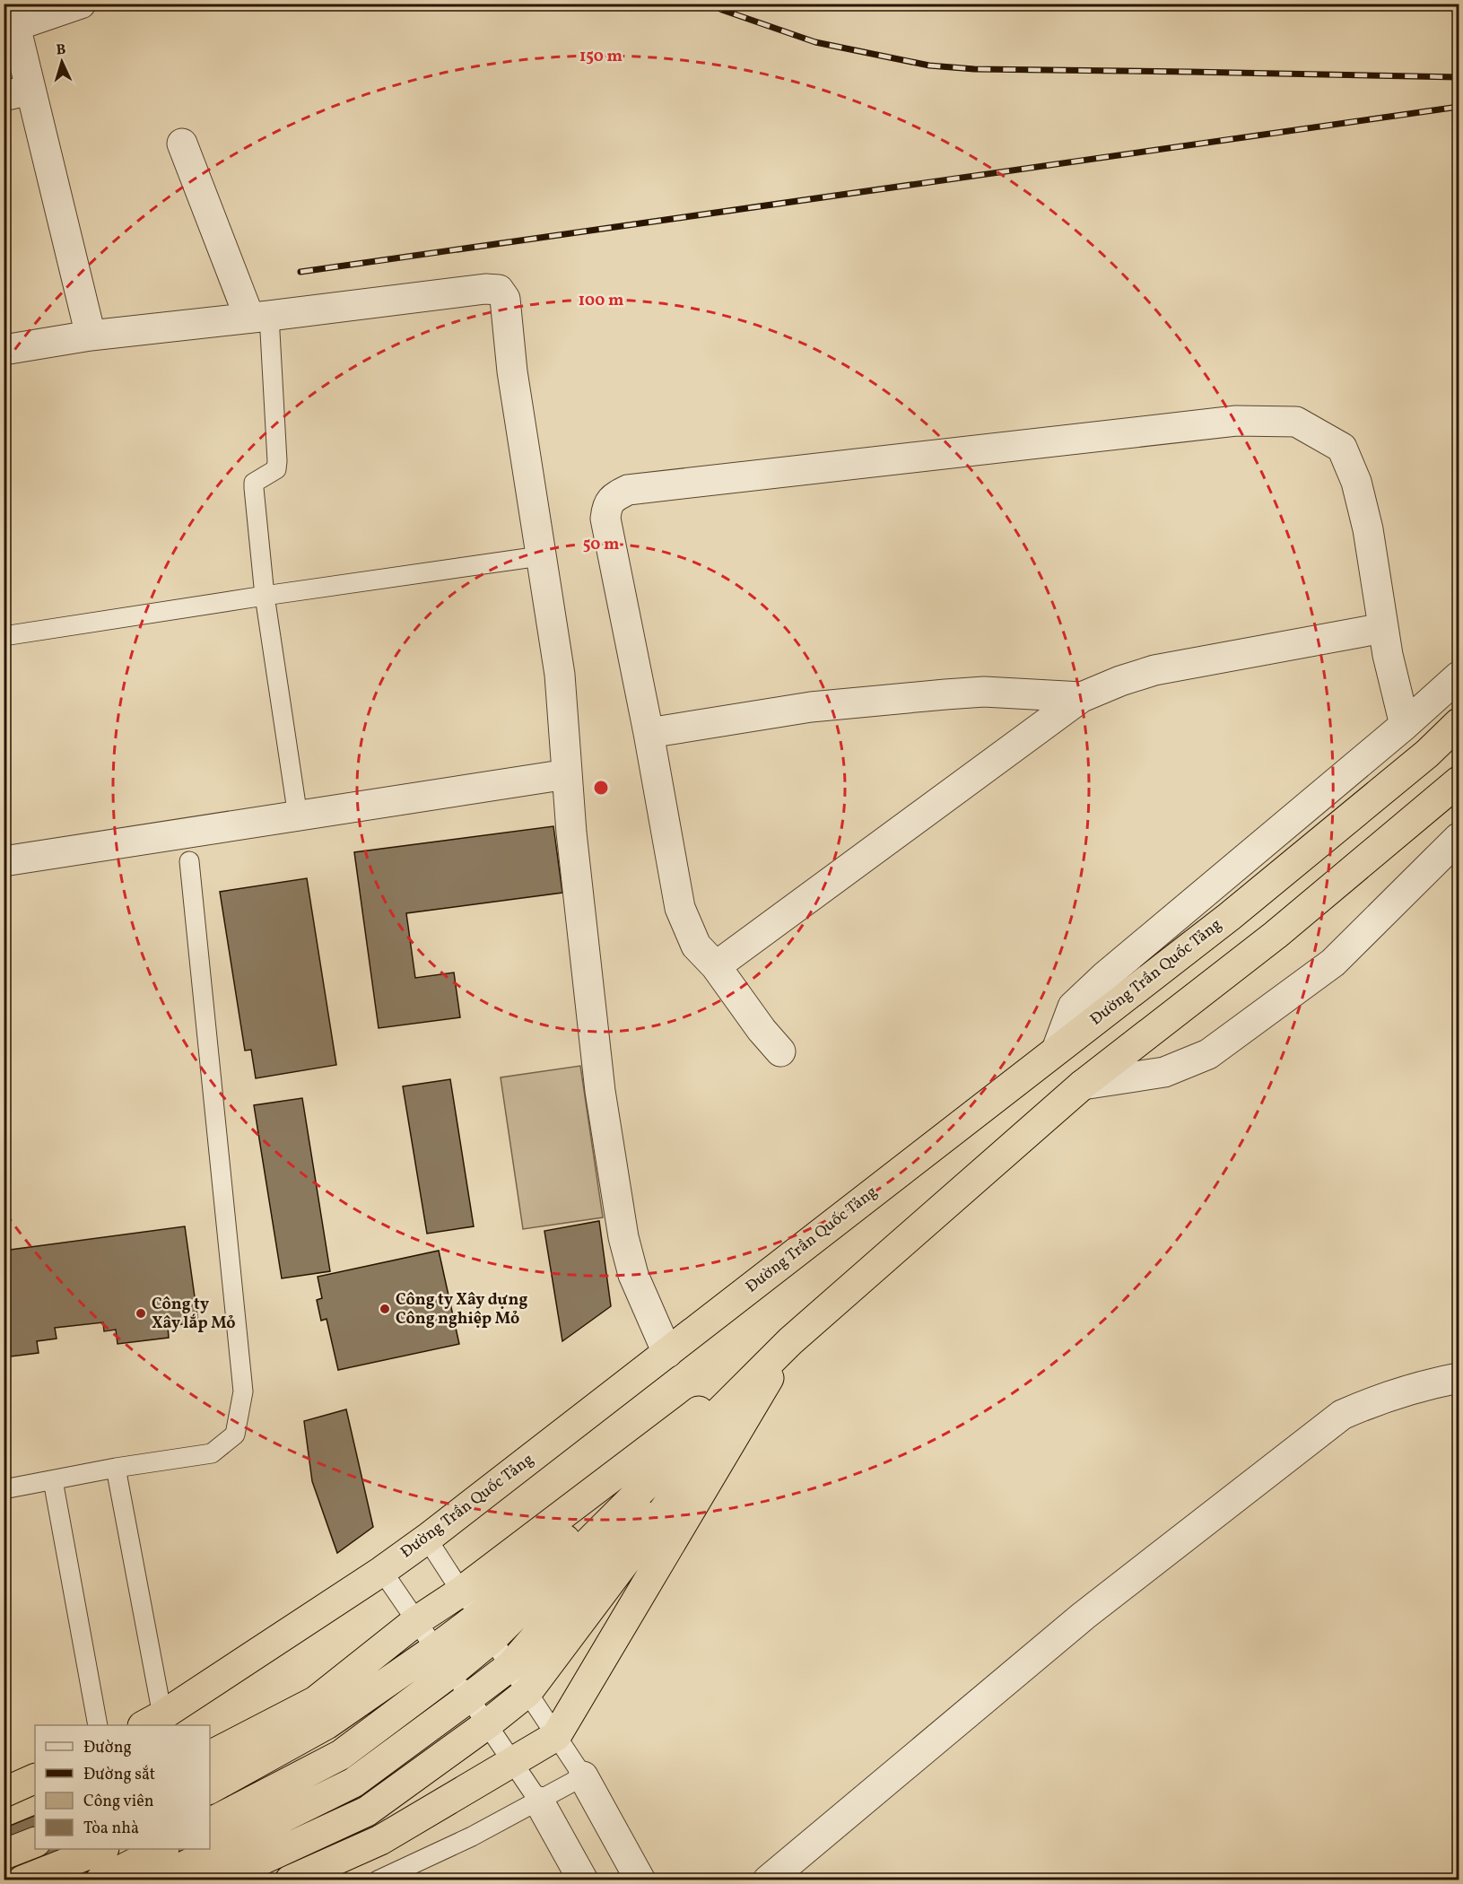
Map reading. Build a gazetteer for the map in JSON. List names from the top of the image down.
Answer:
{
  "streets": {
    "highway": ["Đường Trần Quốc Tảng"]
  },
  "places": ["Công ty Xây dựng Công nghiệp Mỏ", "Công ty Xây lắp Mỏ"],
  "legend": [
    "Đường",
    "Đường sắt",
    "Công viên",
    "Tòa nhà"
  ],
  "north": "top",
  "rings": ["150 m", "100 m", "50 m"]
}
